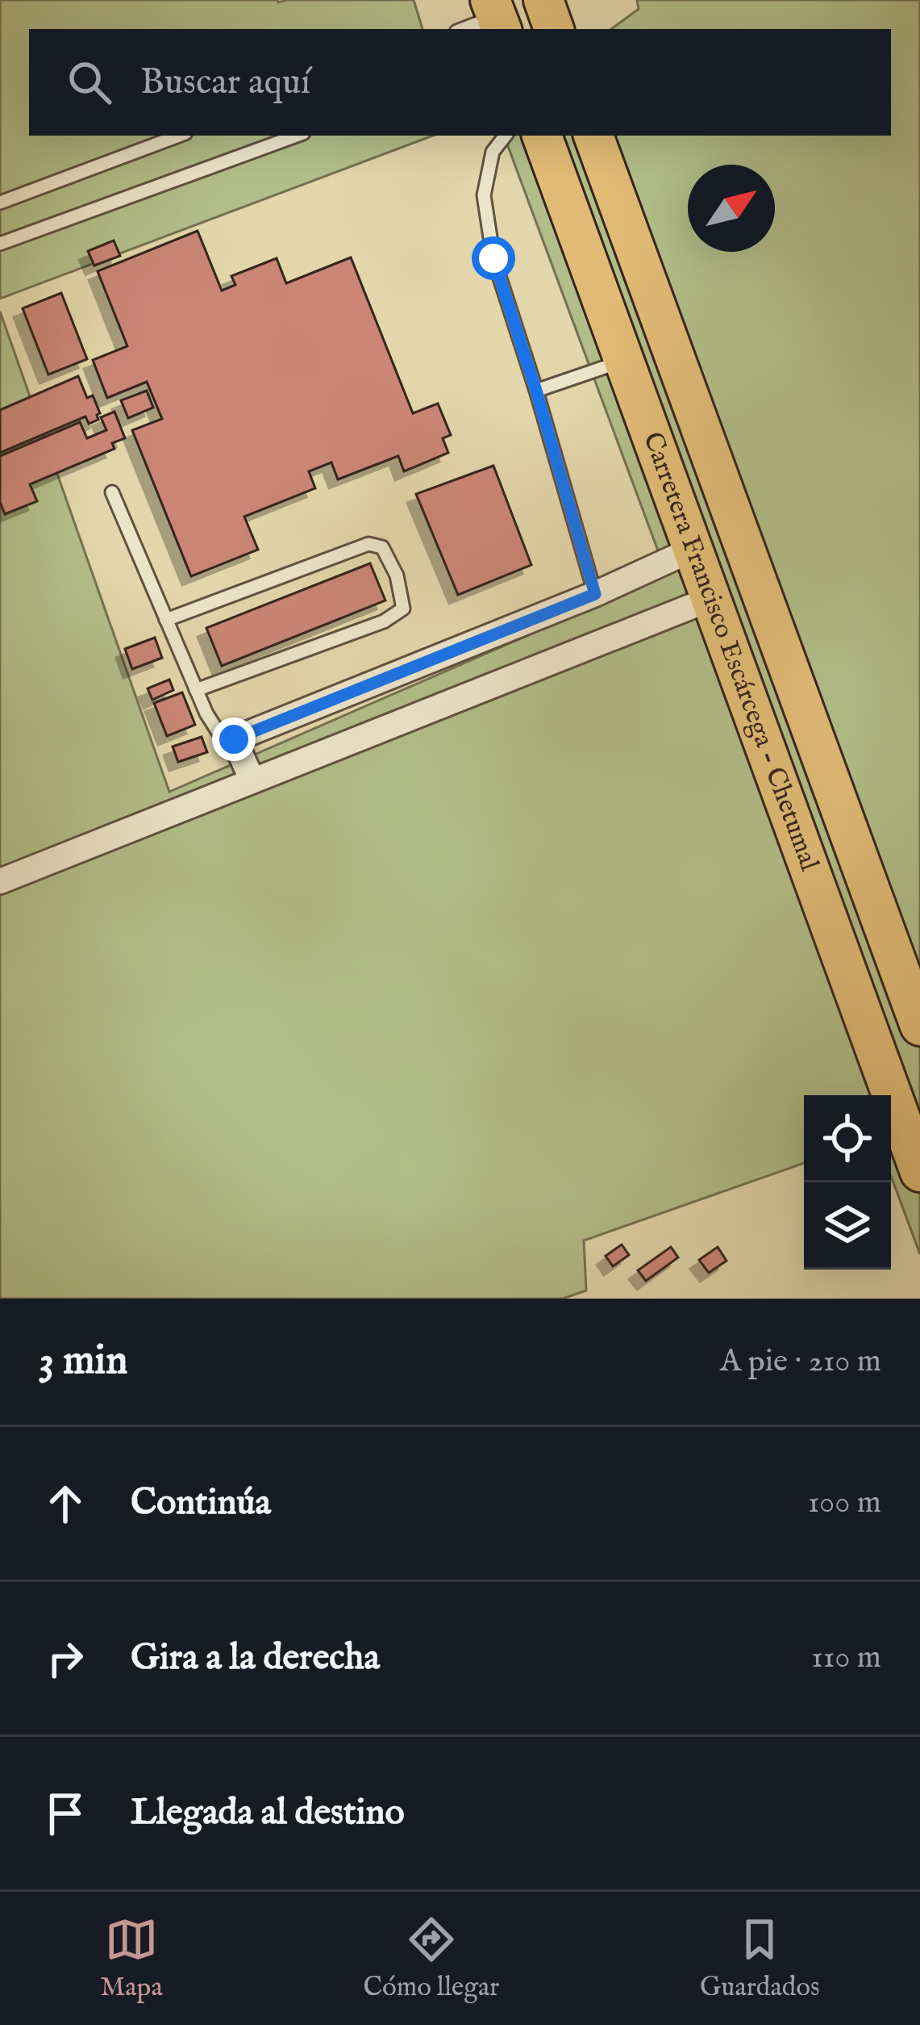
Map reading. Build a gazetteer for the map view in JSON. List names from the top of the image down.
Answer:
{
  "streets": {
    "highway": ["Carretera Francisco Escárcega - Chetumal"]
  },
  "north": "top right",
  "page": {
    "search": "Buscar aquí",
    "heading": ["3 min", "A pie · 210 m"],
    "list": [
      ["Continúa", "100 m"],
      ["Gira a la derecha", "110 m"],
      "Llegada al destino"
    ],
    "nav": ["Mapa", "Cómo llegar", "Guardados"]
  }
}
